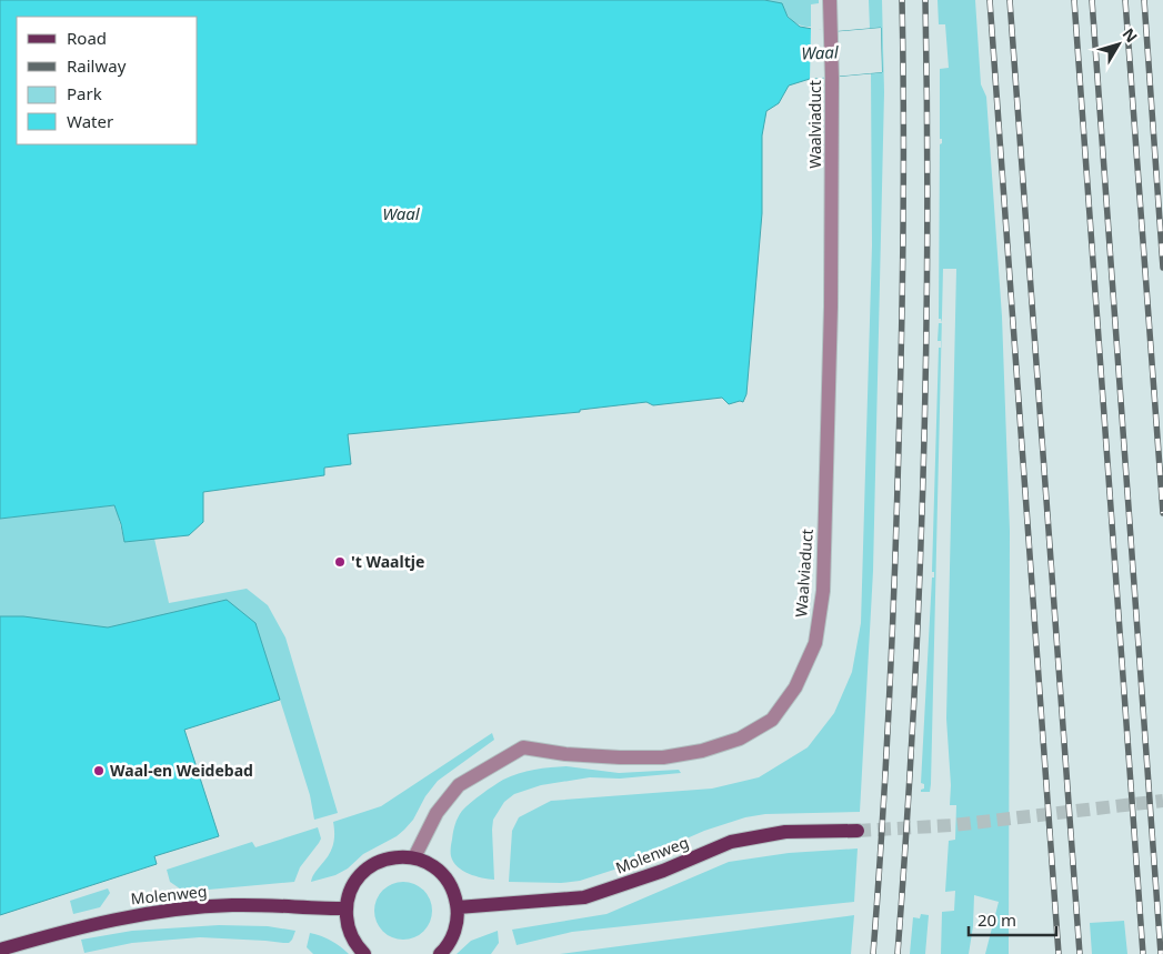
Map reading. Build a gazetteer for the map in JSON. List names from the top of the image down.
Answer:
{
  "streets": {
    "main road": ["Molenweg"],
    "street": ["Waalviaduct"]
  },
  "water": ["Waal"],
  "places": ["'t Waaltje", "Waal-en Weidebad"],
  "legend": [
    "Road",
    "Railway",
    "Park",
    "Water"
  ],
  "scale_bar": "20 m",
  "north": "top right"
}
